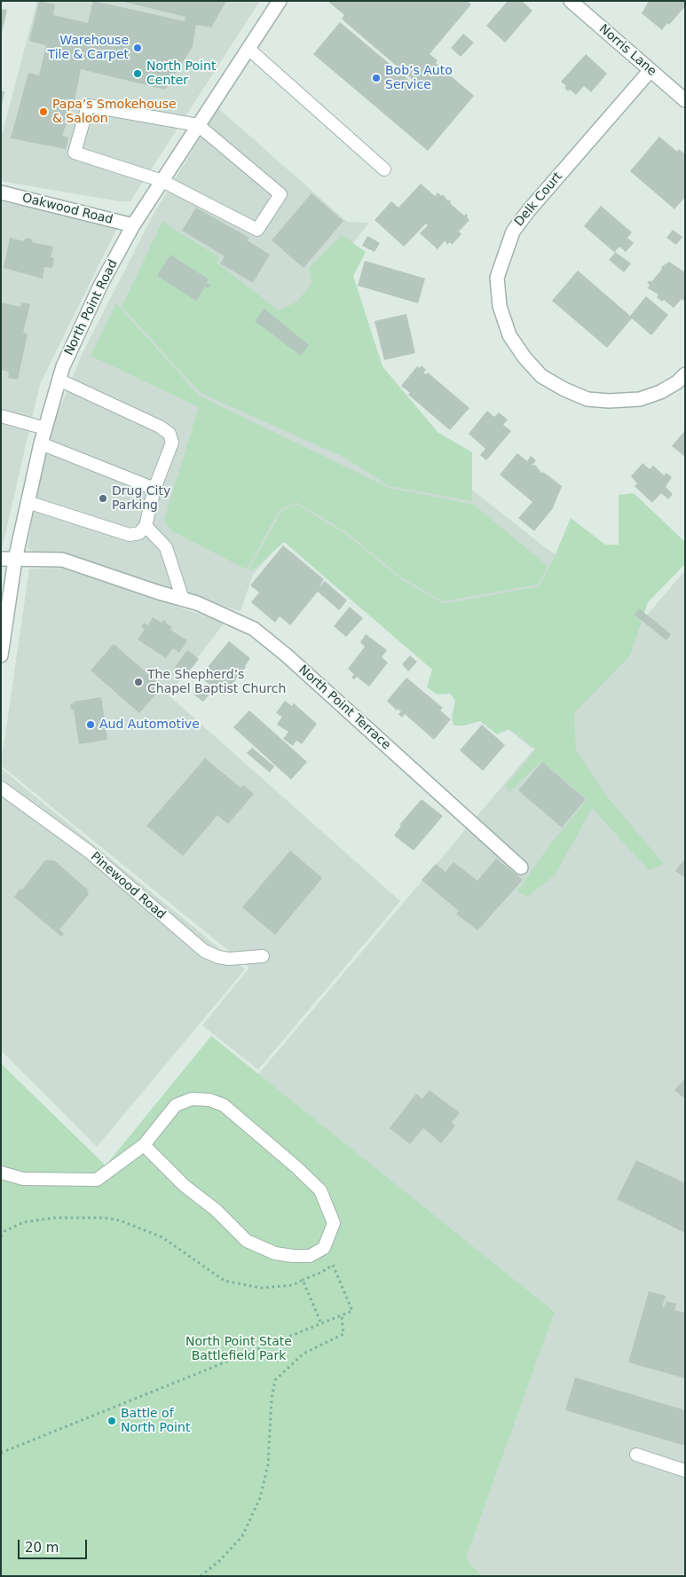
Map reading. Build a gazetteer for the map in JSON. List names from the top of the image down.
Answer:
{
  "streets": {
    "street": [
      "Norris Lane",
      "Delk Court",
      "Oakwood Road",
      "North Point Road",
      "North Point Terrace"
    ],
    "lane": ["Pinewood Road"]
  },
  "crossings": [
    ["Norris Lane", "Delk Court"],
    ["Oakwood Road", "North Point Road"],
    ["North Point Road", "North Point Terrace"]
  ],
  "parks": ["North Point State Battlefield Park"],
  "places": [
    "Warehouse Tile & Carpet",
    "North Point Center",
    "Bob’s Auto Service",
    "Papa’s Smokehouse & Saloon",
    "Drug City Parking",
    "The Shepherd’s Chapel Baptist Church",
    "Aud Automotive",
    "Battle of North Point"
  ],
  "scale_bar": "20 m"
}
